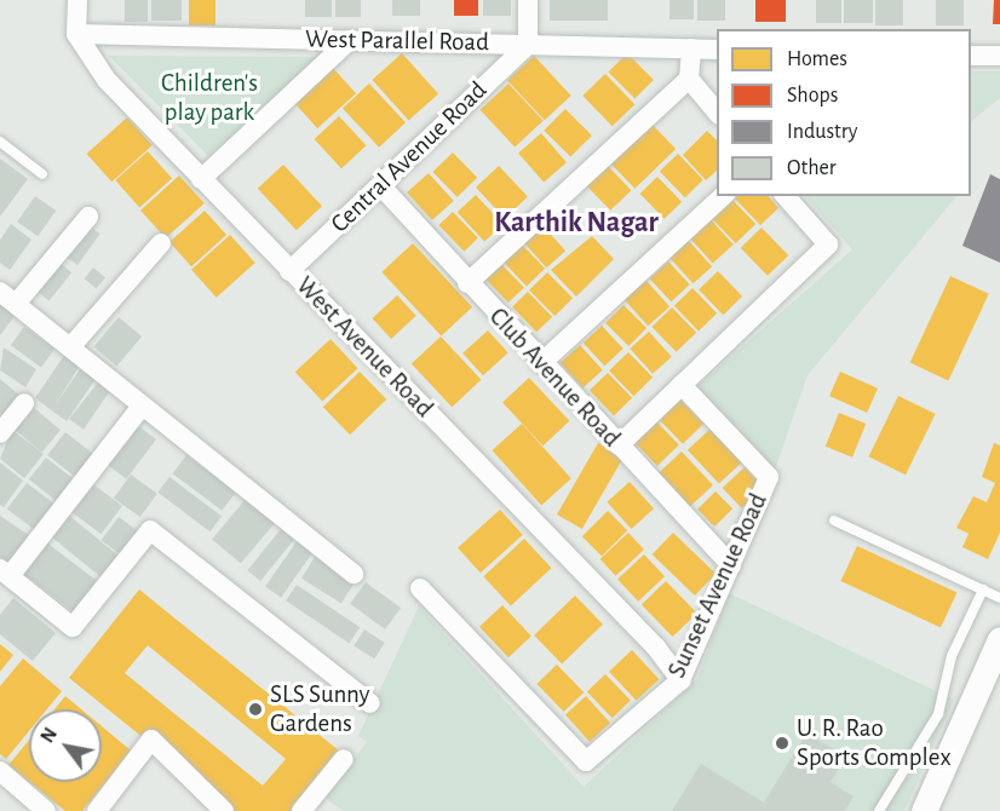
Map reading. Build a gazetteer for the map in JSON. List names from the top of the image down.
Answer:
{
  "streets": {
    "street": [
      "West Parallel Road",
      "Central Avenue Road",
      "West Avenue Road",
      "Club Avenue Road",
      "Sunset Avenue Road"
    ]
  },
  "crossings": [
    ["West Parallel Road", "Central Avenue Road"],
    ["West Parallel Road", "West Avenue Road"],
    ["Central Avenue Road", "West Avenue Road"],
    ["Central Avenue Road", "Club Avenue Road"],
    ["West Avenue Road", "Sunset Avenue Road"],
    ["Club Avenue Road", "Sunset Avenue Road"]
  ],
  "districts": ["Karthik Nagar"],
  "parks": ["Children's play park"],
  "places": ["SLS Sunny Gardens", "U. R. Rao Sports Complex"],
  "legend": [
    "Homes",
    "Shops",
    "Industry",
    "Other"
  ],
  "north": "top left"
}
